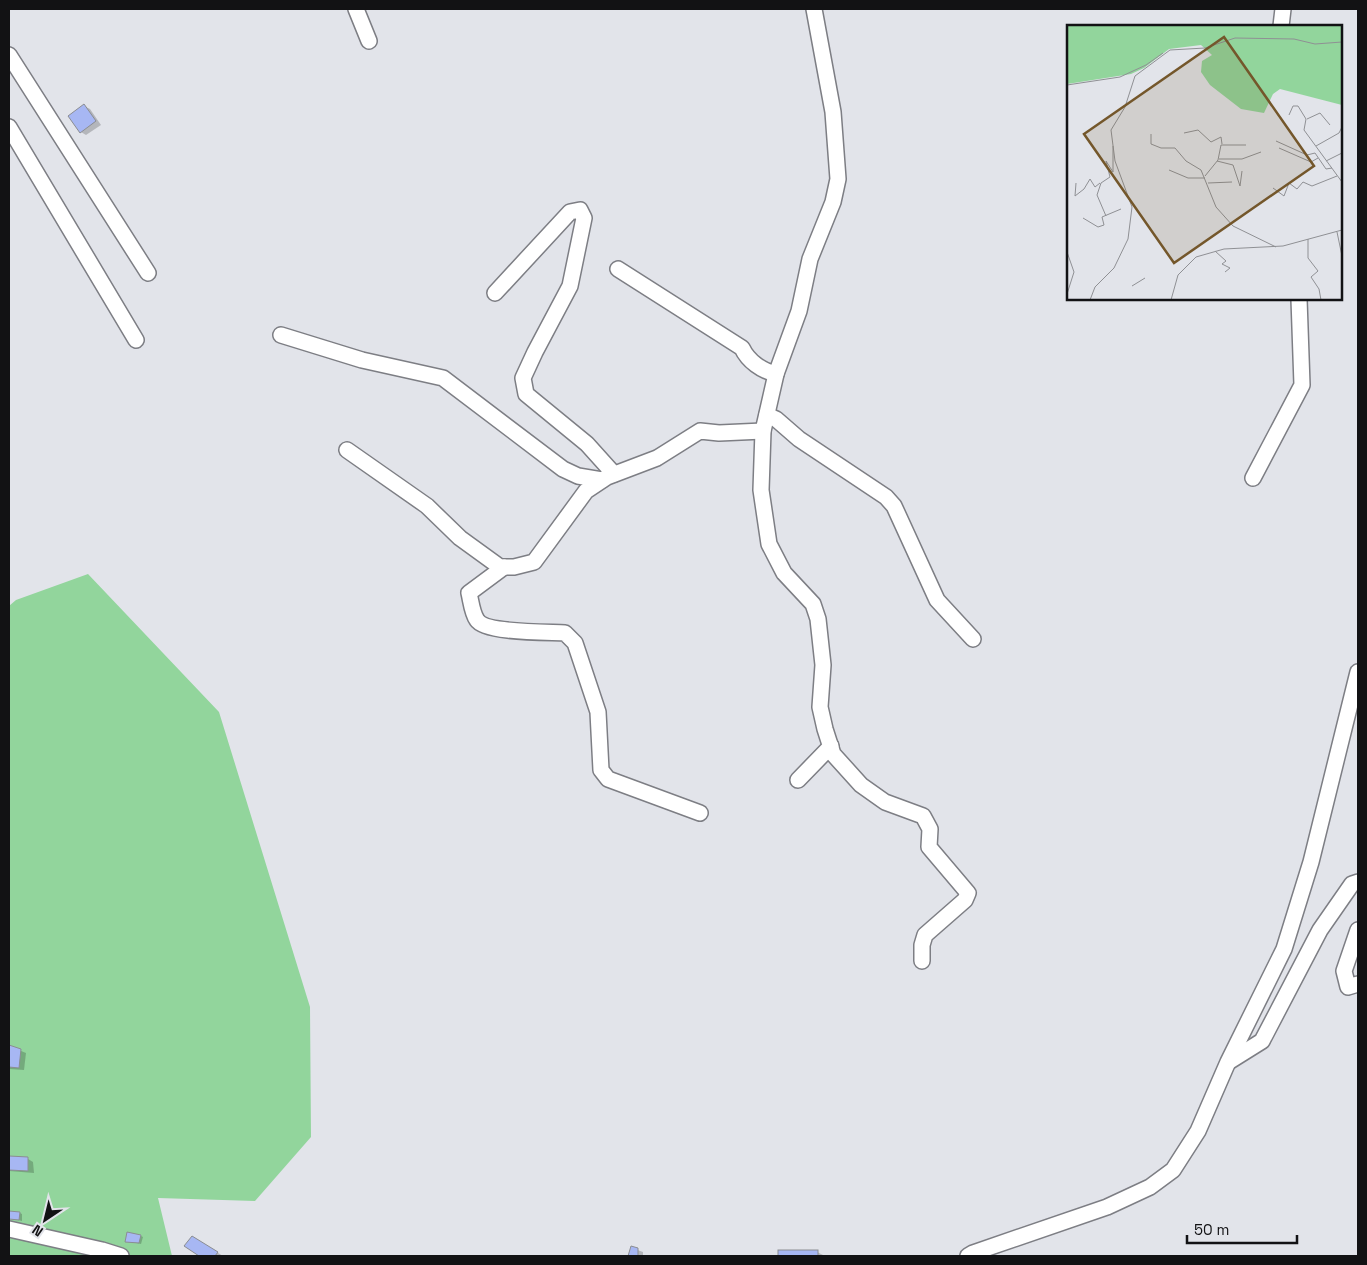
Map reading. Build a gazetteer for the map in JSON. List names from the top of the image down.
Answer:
{
  "scale_bar": "50 m",
  "north": "bottom left"
}
